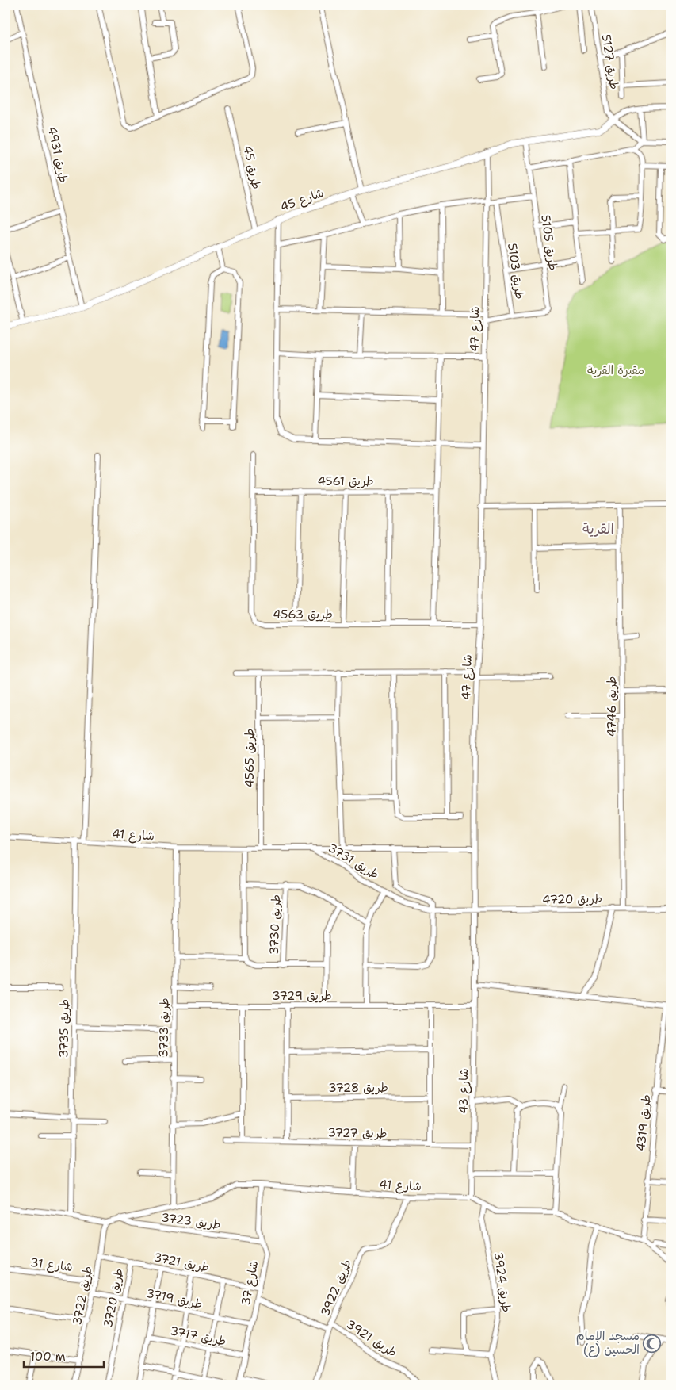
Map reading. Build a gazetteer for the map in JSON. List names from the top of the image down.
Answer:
{
  "streets": {
    "street": [
      "طريق 5127",
      "طريق 4931",
      "طريق 45",
      "شارع 45",
      "طريق 5105",
      "طريق 5103",
      "شارع 47",
      "طريق 4561",
      "طريق 4563",
      "طريق 4746",
      "طريق 4565",
      "شارع 41",
      "طريق 3731",
      "طريق 4720",
      "طريق 3730",
      "طريق 3729",
      "طريق 3733",
      "طريق 3735",
      "طريق 3728",
      "شارع 43",
      "طريق 4319",
      "طريق 3727",
      "طريق 3723",
      "طريق 3721",
      "شارع 31",
      "طريق 3924",
      "شارع 37",
      "طريق 3922",
      "طريق 3722",
      "طريق 3720",
      "طريق 3719",
      "طريق 3717",
      "طريق 3921"
    ]
  },
  "crossings": [
    ["طريق 5127", "شارع 45"],
    ["طريق 4931", "شارع 45"],
    ["طريق 45", "شارع 45"],
    ["شارع 45", "طريق 5105"],
    ["شارع 45", "شارع 47"],
    ["طريق 5105", "طريق 5103"],
    ["طريق 5103", "شارع 47"],
    ["شارع 47", "طريق 4563"],
    ["شارع 47", "شارع 41"],
    ["شارع 47", "شارع 43"],
    ["طريق 4561", "طريق 4563"],
    ["طريق 4746", "طريق 4720"],
    ["طريق 4565", "شارع 41"],
    ["شارع 41", "طريق 3731"],
    ["شارع 41", "طريق 3733"],
    ["شارع 41", "طريق 3735"],
    ["شارع 41", "شارع 43"],
    ["شارع 41", "طريق 4319"],
    ["شارع 41", "طريق 3723"],
    ["شارع 41", "طريق 3924"],
    ["شارع 41", "شارع 37"],
    ["شارع 41", "طريق 3922"],
    ["طريق 3731", "طريق 4720"],
    ["طريق 3731", "طريق 3730"],
    ["طريق 3731", "طريق 3729"],
    ["طريق 3731", "شارع 43"],
    ["طريق 4720", "شارع 43"],
    ["طريق 3729", "طريق 3733"],
    ["طريق 3729", "شارع 43"],
    ["شارع 43", "طريق 3727"],
    ["طريق 3723", "شارع 37"],
    ["طريق 3721", "شارع 37"],
    ["طريق 3721", "طريق 3722"],
    ["طريق 3721", "طريق 3720"],
    ["شارع 31", "طريق 3722"],
    ["شارع 37", "طريق 3719"],
    ["شارع 37", "طريق 3717"],
    ["شارع 37", "طريق 3921"],
    ["طريق 3922", "طريق 3921"],
    ["طريق 3722", "طريق 3719"],
    ["طريق 3720", "طريق 3719"]
  ],
  "districts": ["القرية"],
  "parks": ["مقبرة القرية"],
  "places": {
    "mosque": ["مسجد الإمام الحسين (ع)"]
  },
  "scale_bar": "100 m"
}
